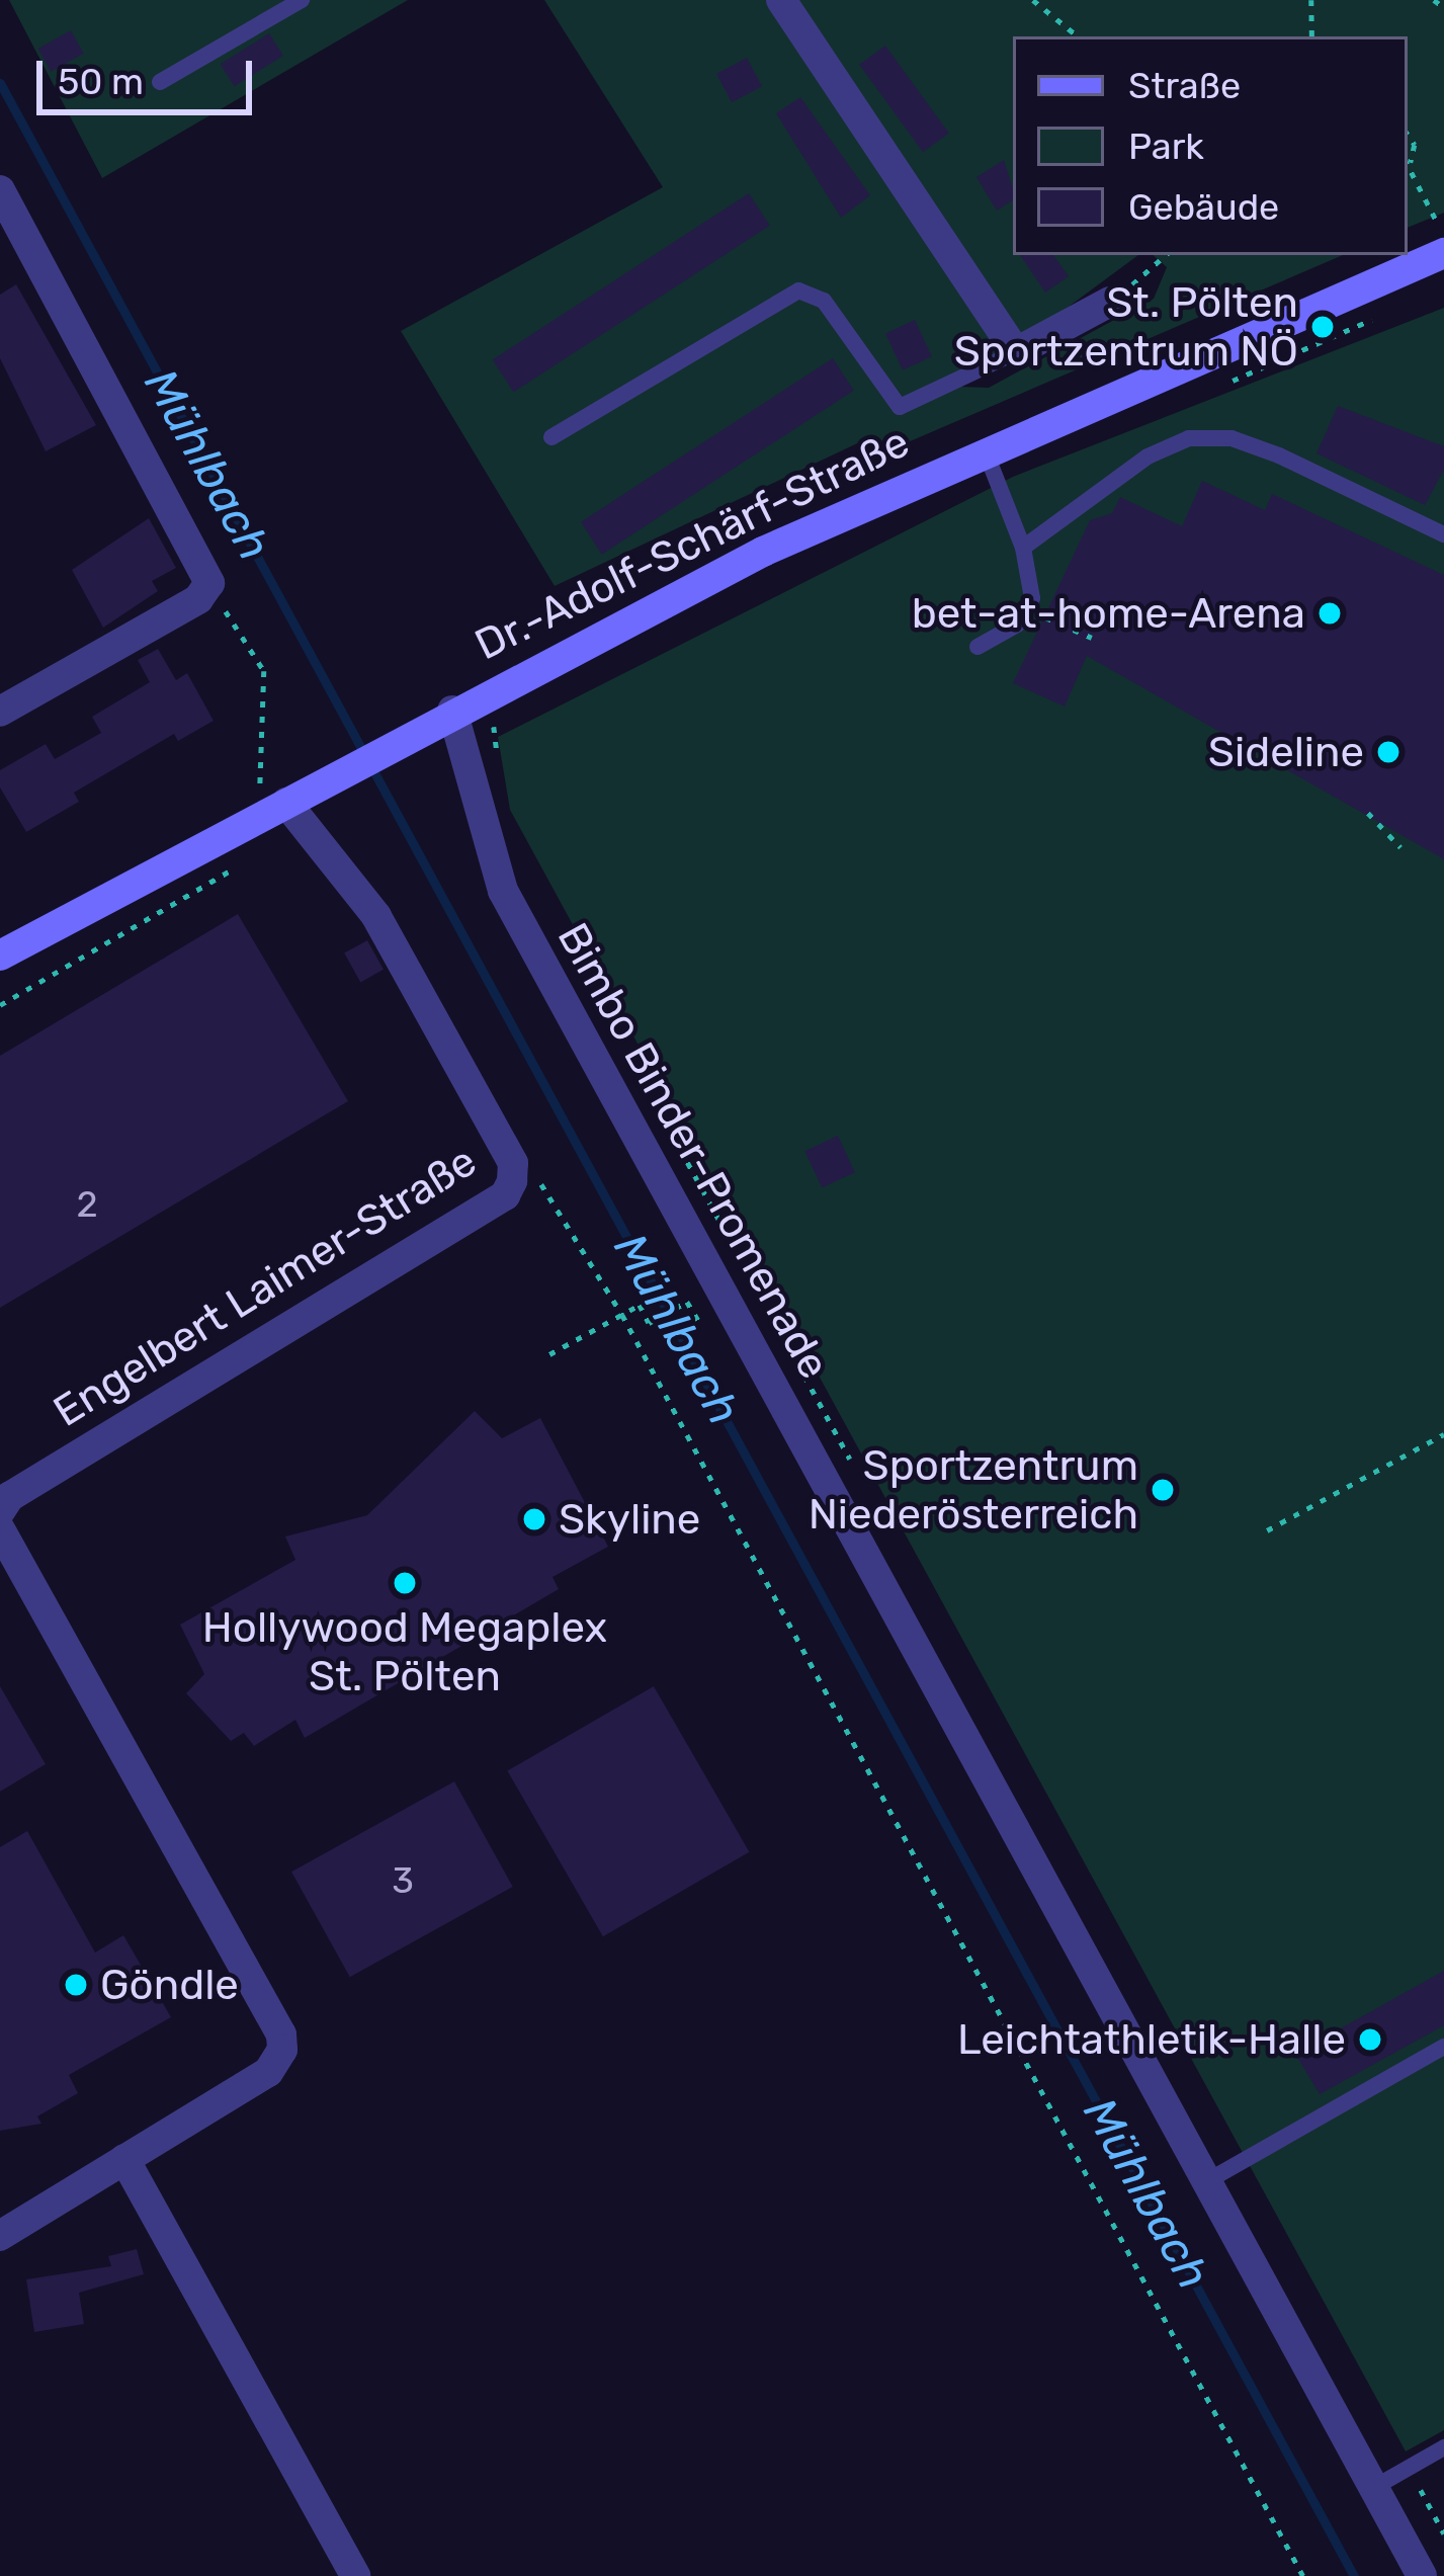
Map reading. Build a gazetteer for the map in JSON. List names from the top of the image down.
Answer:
{
  "streets": {
    "street": ["Dr.-Adolf-Schärf-Straße", "Bimbo Binder-Promenade", "Engelbert Laimer-Straße"]
  },
  "crossings": [
    ["Dr.-Adolf-Schärf-Straße", "Bimbo Binder-Promenade"],
    ["Dr.-Adolf-Schärf-Straße", "Engelbert Laimer-Straße"]
  ],
  "water": ["Mühlbach"],
  "places": [
    "St. Pölten Sportzentrum NÖ",
    "bet-at-home-Arena",
    "Sideline",
    "Sportzentrum Niederösterreich",
    "Skyline",
    "Hollywood Megaplex St. Pölten",
    "Göndle",
    "Leichtathletik-Halle"
  ],
  "house_numbers": ["2", "3"],
  "legend": ["Straße", "Park", "Gebäude"],
  "scale_bar": "50 m"
}
